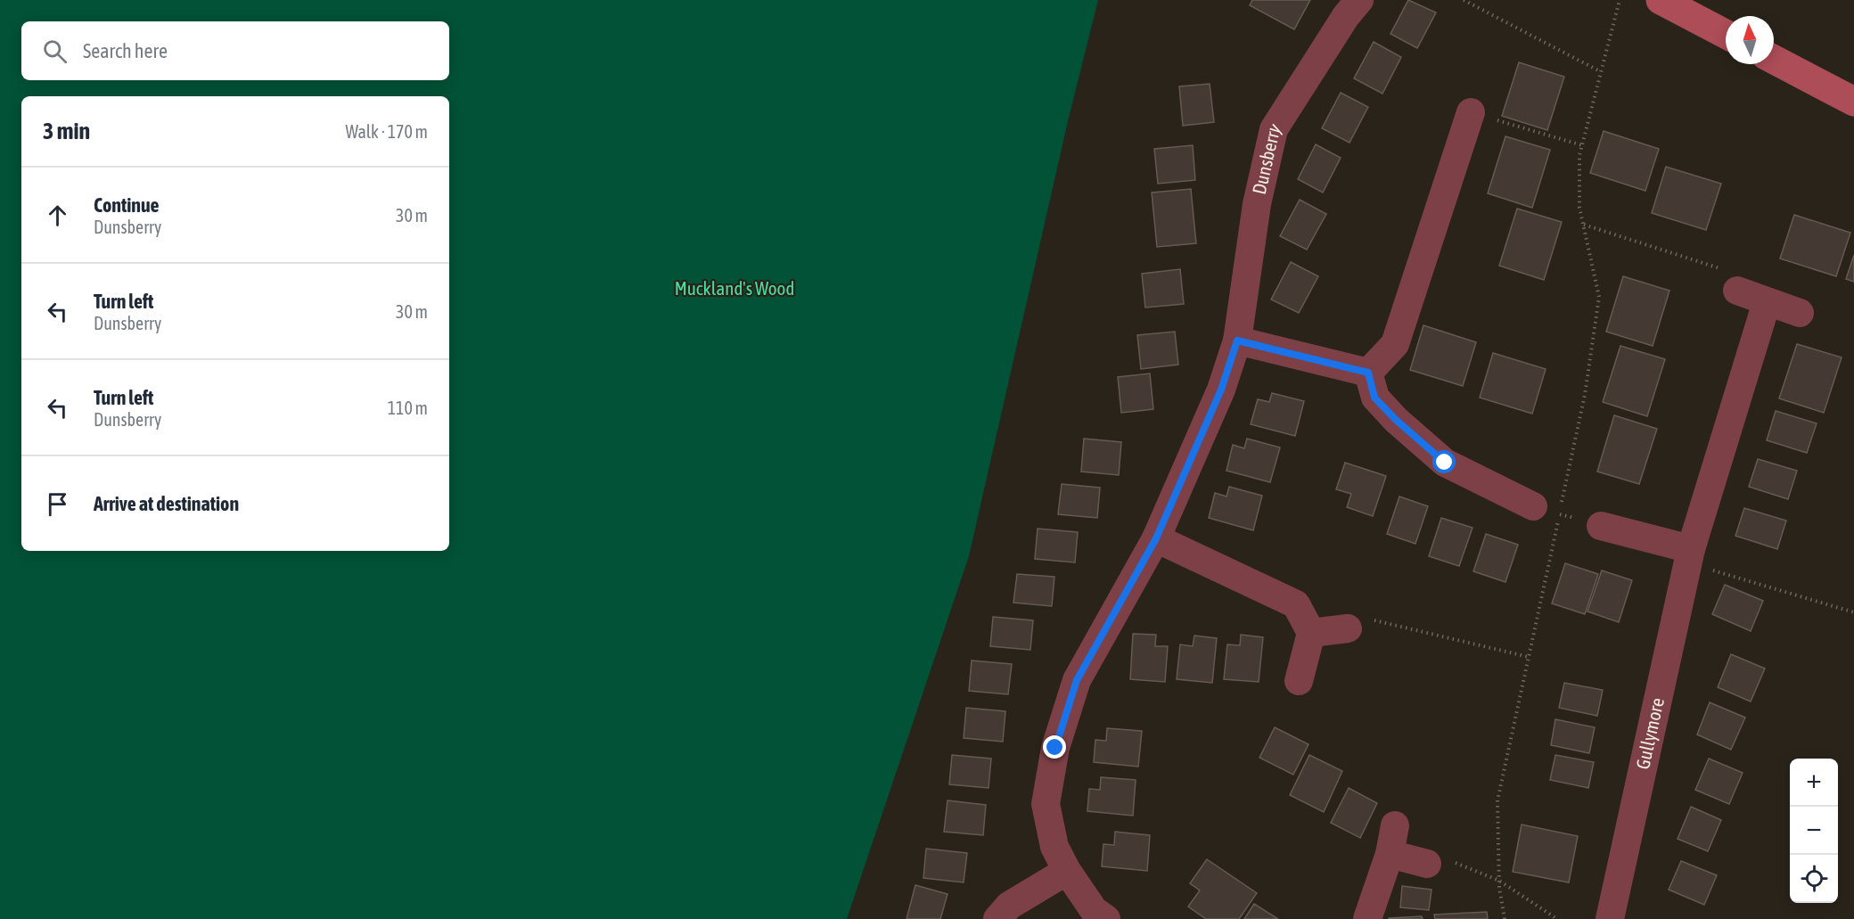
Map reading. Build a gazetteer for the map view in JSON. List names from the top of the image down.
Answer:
{
  "streets": {
    "street": ["Dunsberry", "Gullymore"]
  },
  "parks": ["Muckland's Wood"],
  "north": "top",
  "page": {
    "search": "Search here",
    "heading": ["3 min", "Walk · 170 m"],
    "list": [
      ["Continue", "Dunsberry", "30 m"],
      ["Turn left", "Dunsberry", "30 m"],
      ["Turn left", "Dunsberry", "110 m"],
      "Arrive at destination"
    ],
    "map_buttons": ["+", "−"]
  }
}
